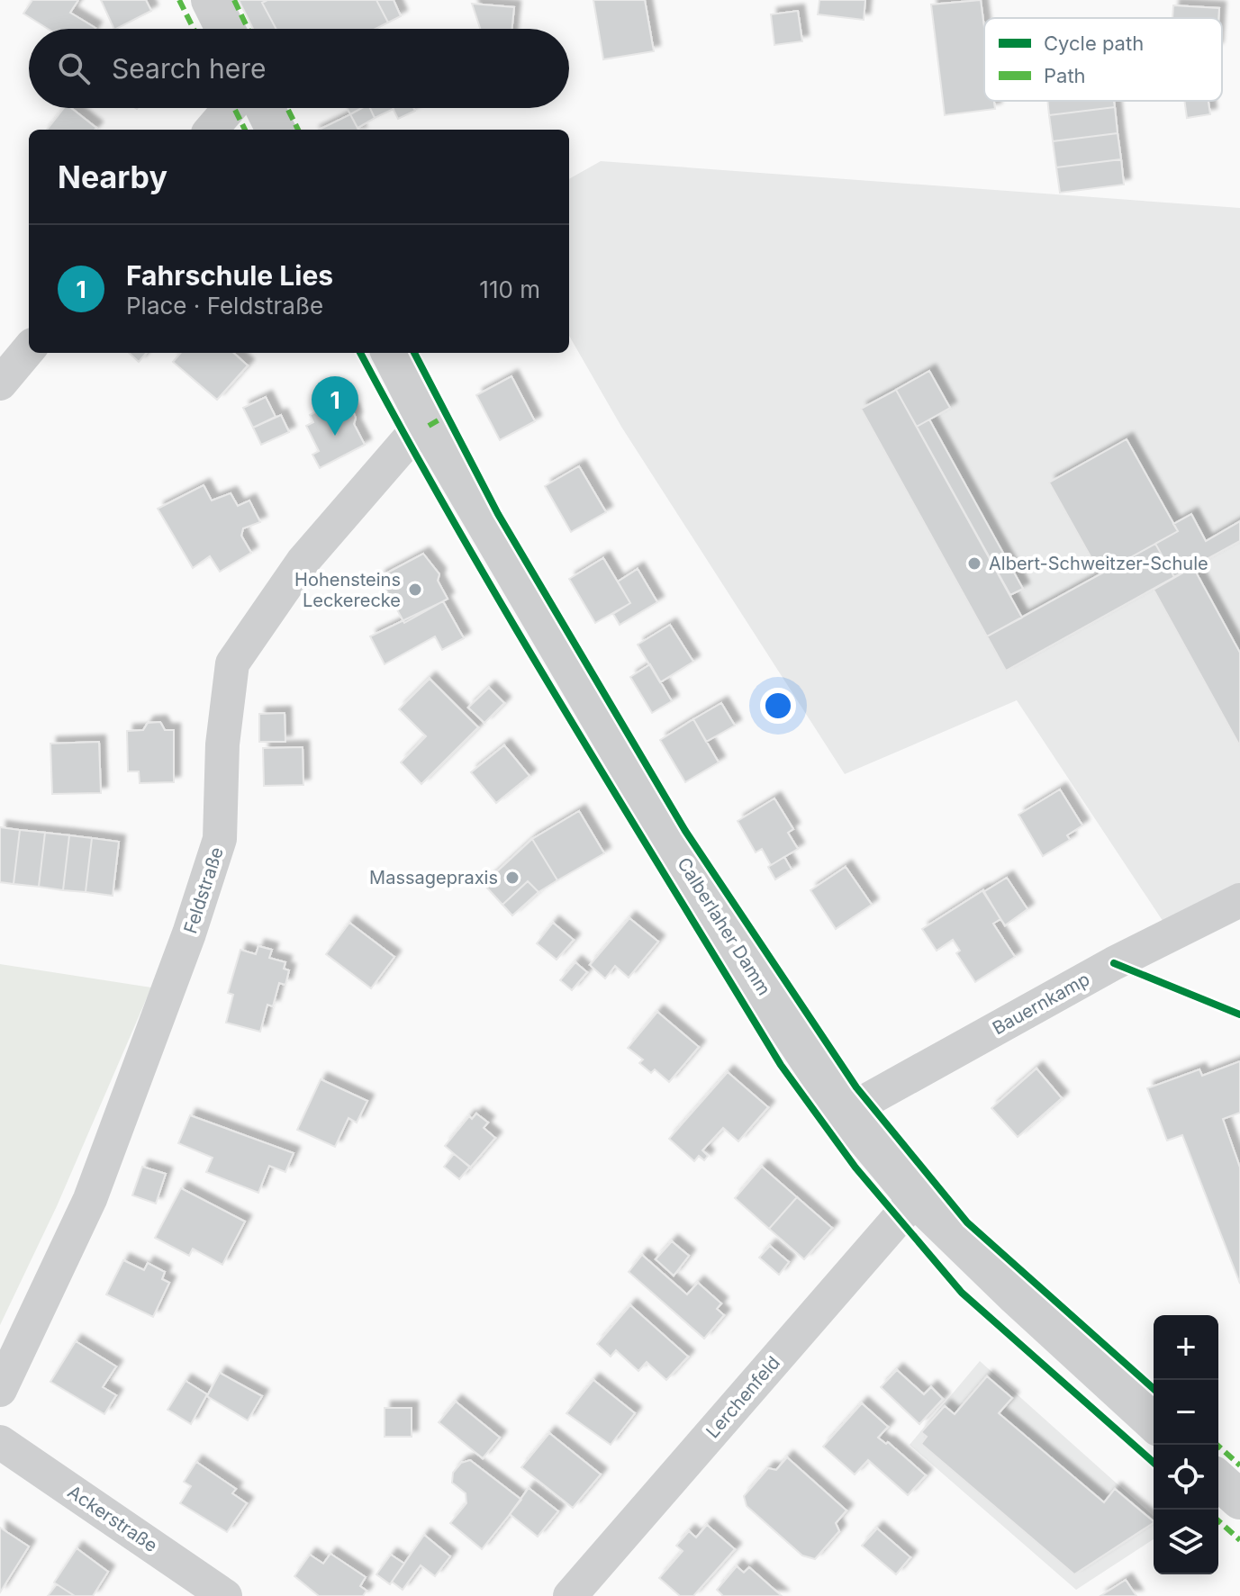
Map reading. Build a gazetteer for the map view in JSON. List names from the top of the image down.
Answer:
{
  "streets": {
    "street": [
      "Feldstraße",
      "Calberlaher Damm",
      "Bauernkamp",
      "Lerchenfeld",
      "Ackerstraße"
    ]
  },
  "crossings": [
    ["Feldstraße", "Calberlaher Damm"],
    ["Calberlaher Damm", "Bauernkamp"],
    ["Calberlaher Damm", "Lerchenfeld"]
  ],
  "places": ["Albert-Schweitzer-Schule", "Hohensteins Leckerecke", "Massagepraxis"],
  "legend": ["Cycle path", "Path"],
  "page": {
    "search": "Search here",
    "heading": "Nearby",
    "list": [
      {
        "mark": "1",
        "name": "Fahrschule Lies",
        "note": "Place · Feldstraße",
        "value": "110 m"
      }
    ],
    "pins": "1",
    "map_buttons": ["+", "−"]
  }
}
